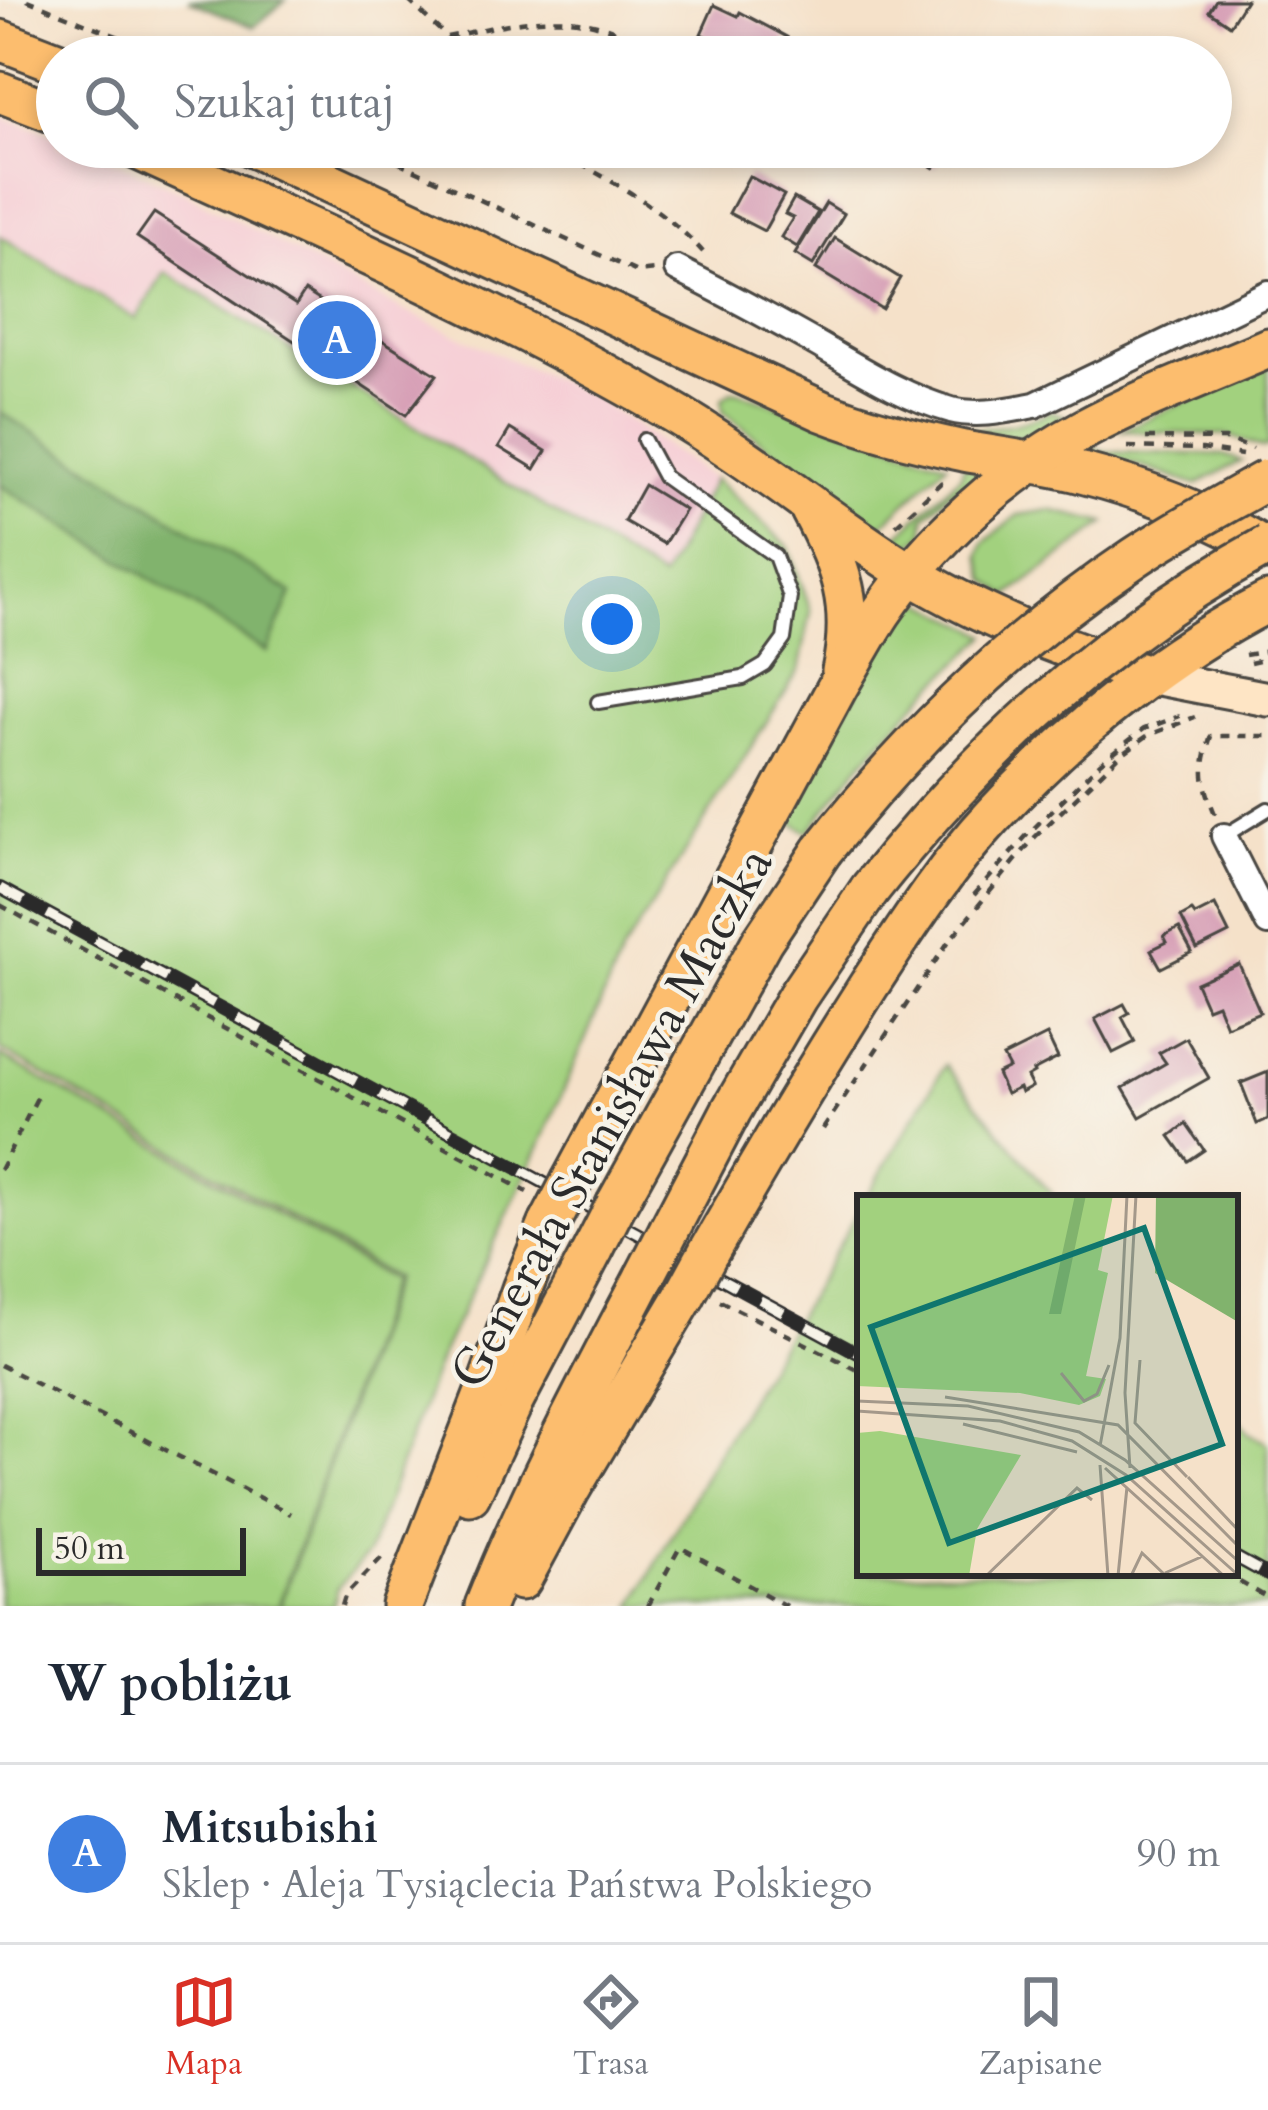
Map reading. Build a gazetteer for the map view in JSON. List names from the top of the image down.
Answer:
{
  "streets": {
    "highway": ["Generała Stanisława Maczka"]
  },
  "scale_bar": "50 m",
  "page": {
    "search": "Szukaj tutaj",
    "pins": "A",
    "scale": "50 m",
    "heading": "W pobliżu",
    "list": [
      {
        "mark": "A",
        "name": "Mitsubishi",
        "note": "Sklep · Aleja Tysiąclecia Państwa Polskiego",
        "value": "90 m"
      }
    ],
    "nav": ["Mapa", "Trasa", "Zapisane"]
  }
}
